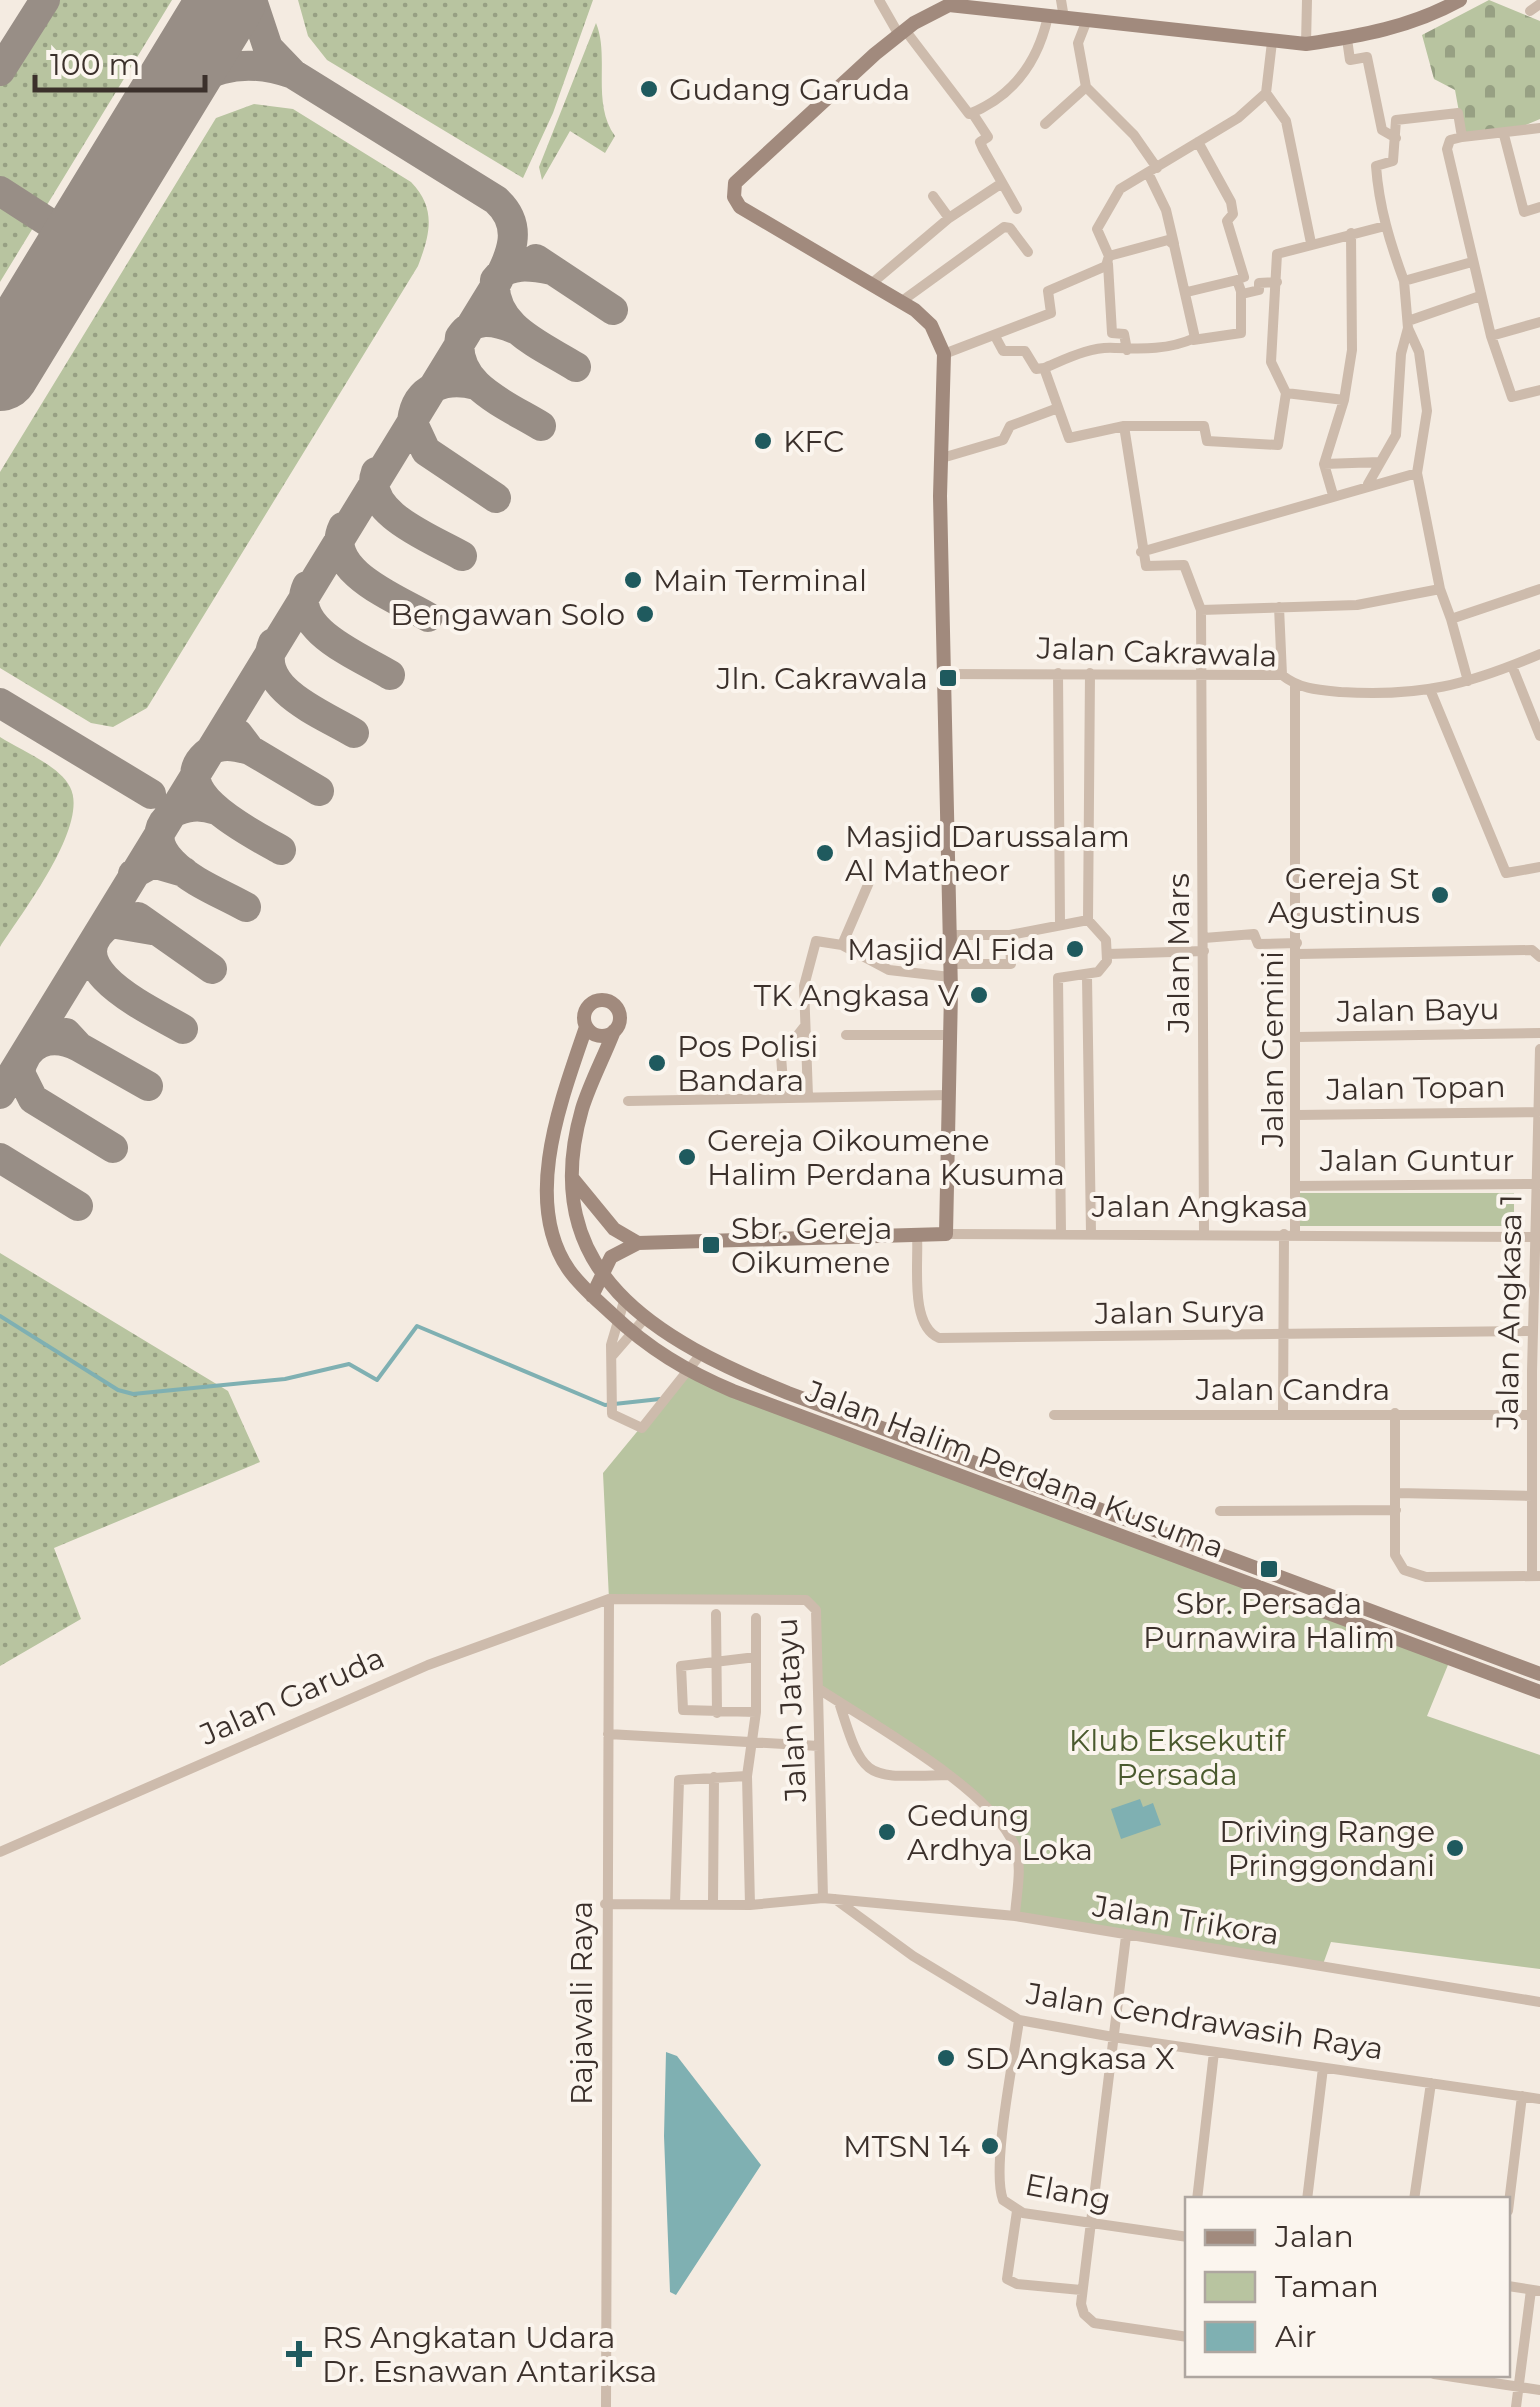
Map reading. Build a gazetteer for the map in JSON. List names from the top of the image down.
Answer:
{
  "streets": {
    "street": [
      "Jalan Cakrawala",
      "Jalan Mars",
      "Jalan Bayu",
      "Jalan Gemini",
      "Jalan Topan",
      "Jalan Guntur",
      "Jalan Angkasa",
      "Jalan Surya",
      "Jalan Angkasa 1",
      "Jalan Candra",
      "Jalan Halim Perdana Kusuma",
      "Jalan Garuda",
      "Jalan Jatayu",
      "Jalan Trikora",
      "Rajawali Raya",
      "Jalan Cendrawasih Raya",
      "Elang"
    ]
  },
  "crossings": [
    ["Jalan Cakrawala", "Jalan Mars"],
    ["Jalan Cakrawala", "Jalan Gemini"],
    ["Jalan Mars", "Jalan Angkasa"],
    ["Jalan Bayu", "Jalan Gemini"],
    ["Jalan Gemini", "Jalan Topan"],
    ["Jalan Gemini", "Jalan Guntur"],
    ["Jalan Gemini", "Jalan Angkasa"],
    ["Jalan Gemini", "Jalan Surya"],
    ["Jalan Gemini", "Jalan Candra"],
    ["Jalan Topan", "Jalan Angkasa 1"],
    ["Jalan Guntur", "Jalan Angkasa 1"],
    ["Jalan Angkasa", "Jalan Surya"],
    ["Jalan Angkasa", "Jalan Angkasa 1"],
    ["Jalan Surya", "Jalan Angkasa 1"],
    ["Jalan Angkasa 1", "Jalan Candra"],
    ["Jalan Garuda", "Jalan Jatayu"],
    ["Jalan Garuda", "Rajawali Raya"],
    ["Jalan Jatayu", "Jalan Trikora"],
    ["Jalan Jatayu", "Rajawali Raya"],
    ["Jalan Jatayu", "Jalan Cendrawasih Raya"],
    ["Jalan Trikora", "Rajawali Raya"],
    ["Jalan Trikora", "Jalan Cendrawasih Raya"],
    ["Jalan Cendrawasih Raya", "Elang"]
  ],
  "parks": ["Klub Eksekutif Persada"],
  "places": {
    "other": [
      "Gudang Garuda",
      "KFC",
      "Main Terminal",
      "Bengawan Solo",
      "Masjid Darussalam Al Matheor",
      "Gereja St Agustinus",
      "Masjid Al Fida",
      "TK Angkasa V",
      "Pos Polisi Bandara",
      "Gereja Oikoumene Halim Perdana Kusuma",
      "Gedung Ardhya Loka",
      "Driving Range Pringgondani",
      "SD Angkasa X",
      "MTSN 14"
    ],
    "transit": ["Jln. Cakrawala", "Sbr. Gereja Oikumene", "Sbr. Persada Purnawira Halim"],
    "health": ["RS Angkatan Udara Dr. Esnawan Antariksa"]
  },
  "legend": ["Jalan", "Taman", "Air"],
  "scale_bar": "100 m"
}
